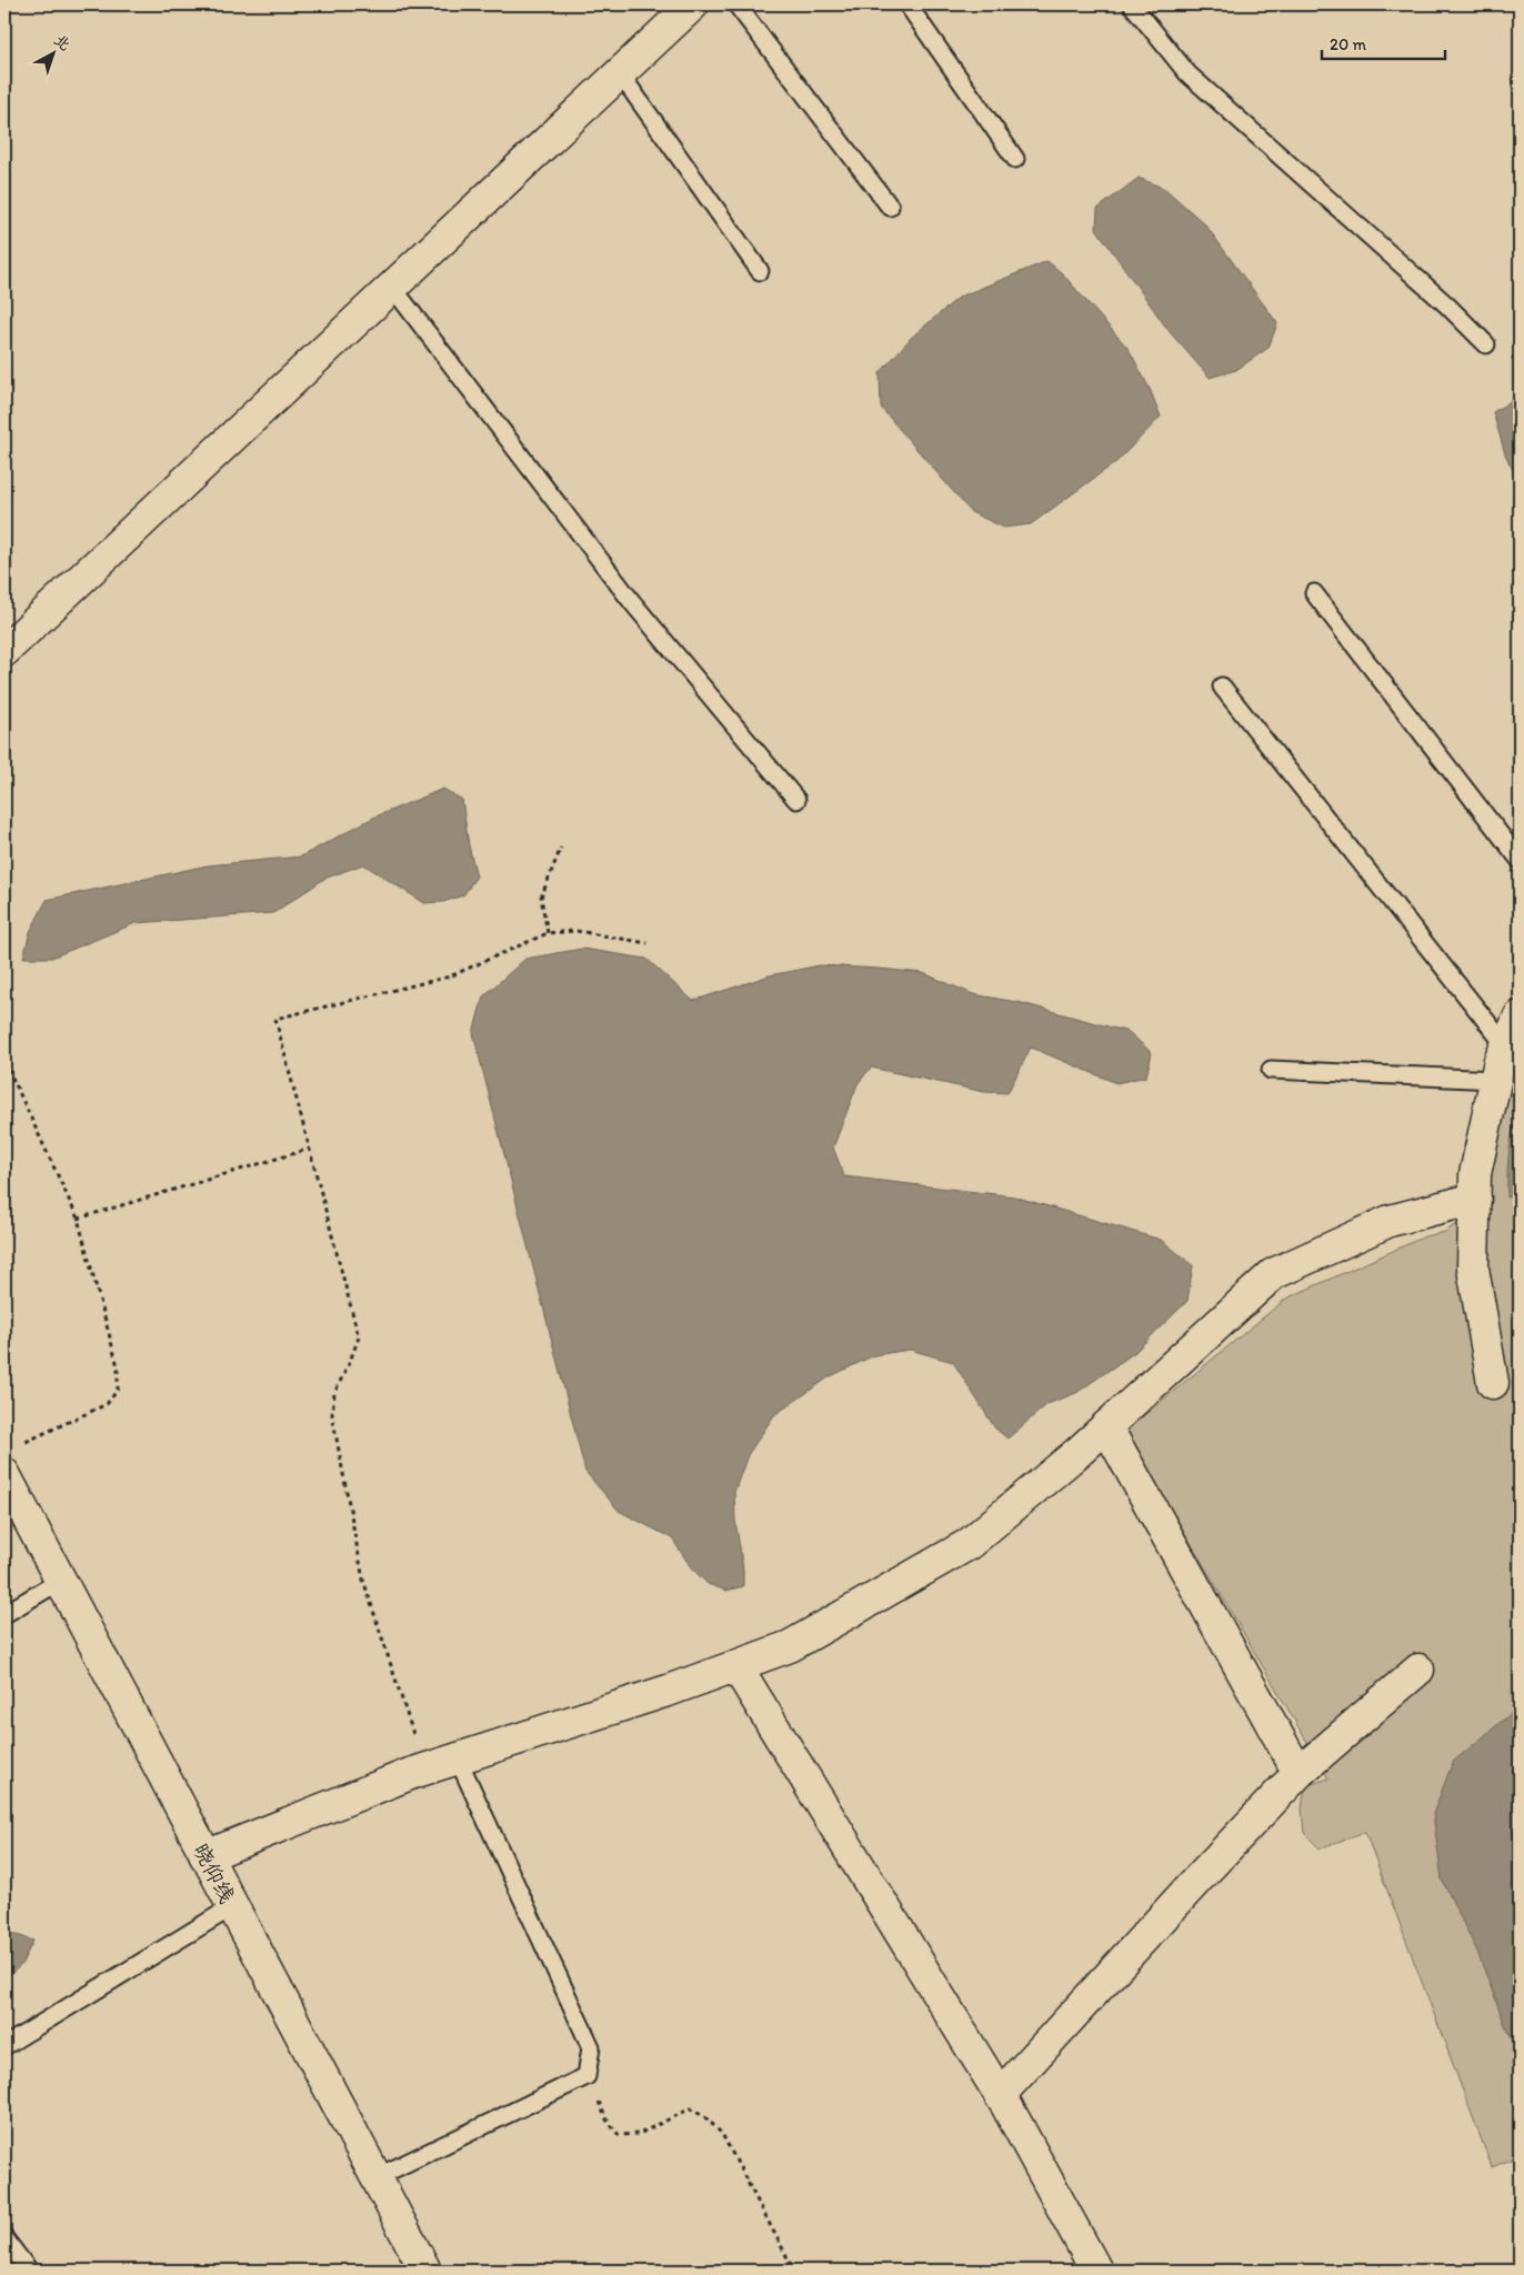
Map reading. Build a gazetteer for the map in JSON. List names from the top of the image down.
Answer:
{
  "streets": {
    "street": ["晓仰线"]
  },
  "scale_bar": "20 m",
  "north": "top right"
}
